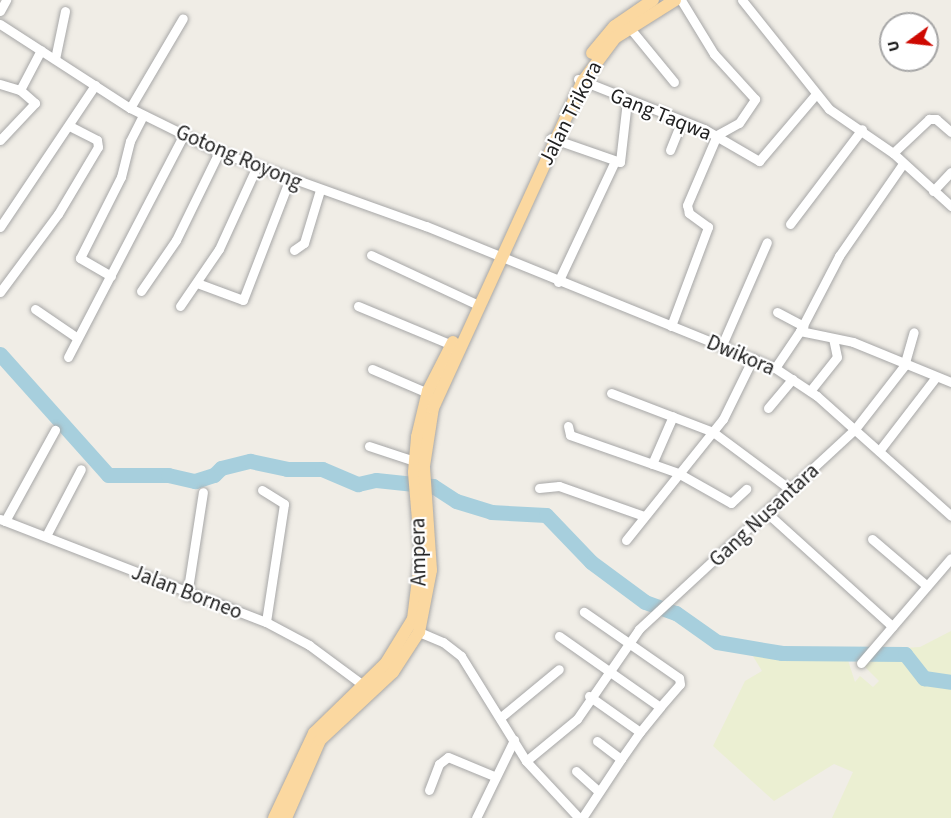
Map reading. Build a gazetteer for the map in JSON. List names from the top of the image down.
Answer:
{
  "streets": {
    "main road": ["Jalan Trikora", "Ampera"],
    "street": [
      "Gang Taqwa",
      "Gotong Royong",
      "Dwikora",
      "Gang Nusantara",
      "Jalan Borneo"
    ]
  },
  "crossings": [
    ["Jalan Trikora", "Gang Taqwa"],
    ["Jalan Trikora", "Gotong Royong"],
    ["Jalan Trikora", "Dwikora"],
    ["Jalan Trikora", "Ampera"],
    ["Gotong Royong", "Dwikora"],
    ["Gotong Royong", "Ampera"],
    ["Dwikora", "Gang Nusantara"],
    ["Dwikora", "Ampera"],
    ["Ampera", "Jalan Borneo"]
  ],
  "north": "left"
}
